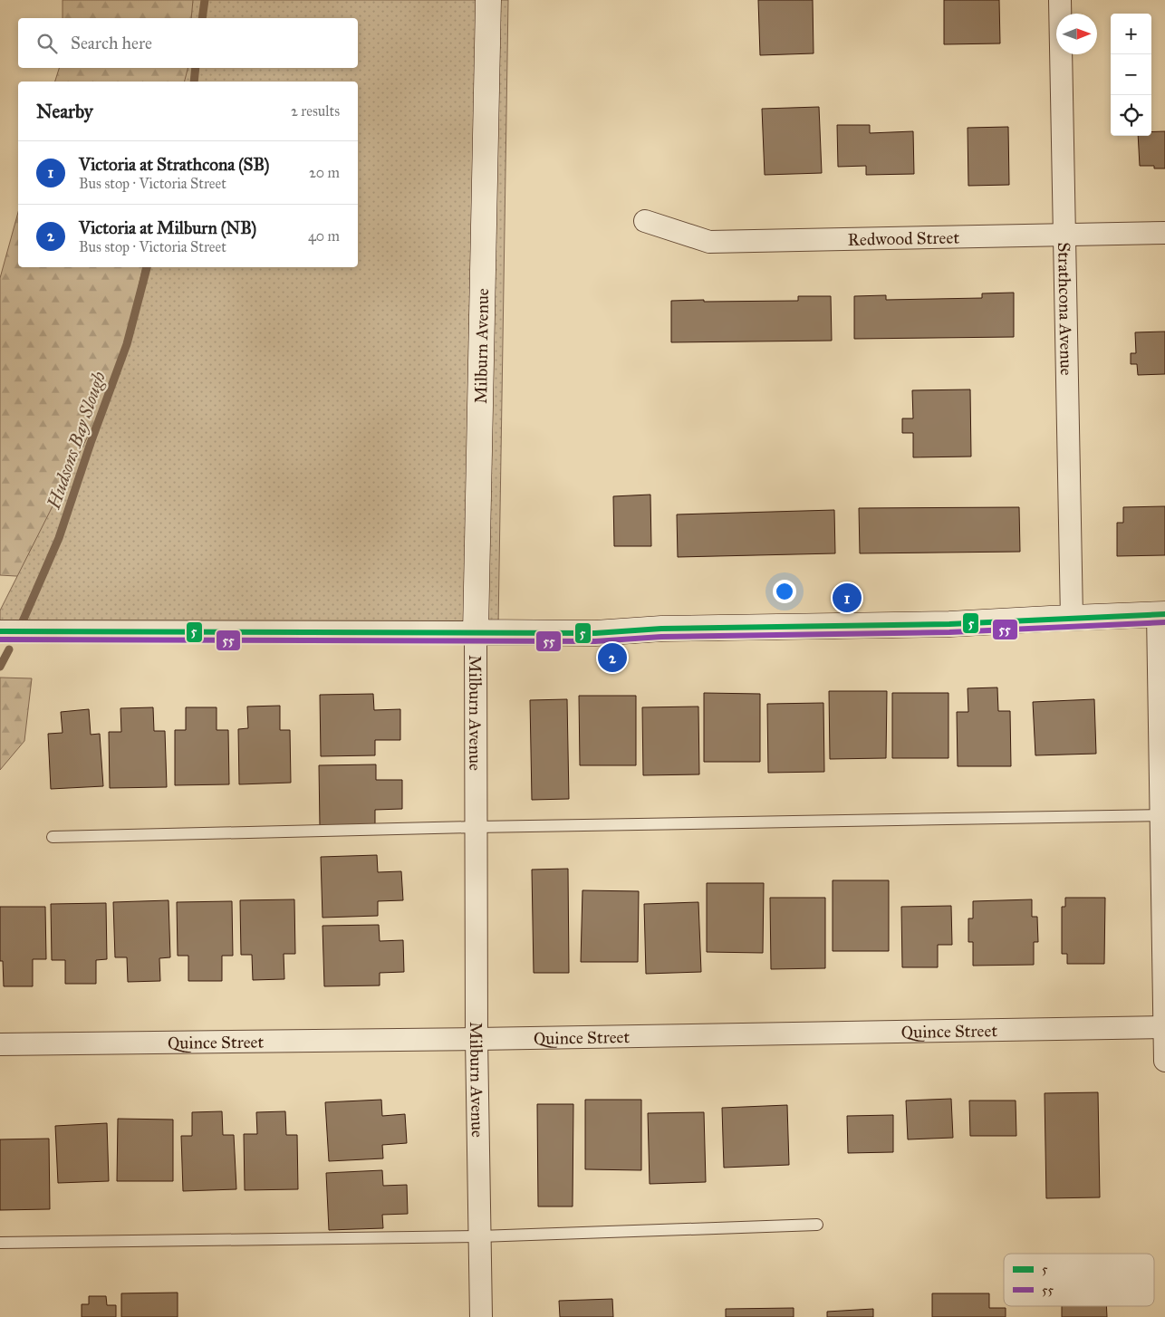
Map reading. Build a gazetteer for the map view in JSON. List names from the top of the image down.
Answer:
{
  "streets": {
    "street": [
      "Redwood Street",
      "Strathcona Avenue",
      "Milburn Avenue",
      "Quince Street"
    ]
  },
  "crossings": [
    ["Redwood Street", "Strathcona Avenue"],
    ["Milburn Avenue", "Quince Street"]
  ],
  "water": ["Hudsons Bay Slough"],
  "lines": ["transit line 5", "transit line 55"],
  "legend": ["5", "55"],
  "north": "right",
  "page": {
    "map_buttons": ["+", "−"],
    "search": "Search here",
    "heading": ["Nearby", "2 results"],
    "list": [
      {
        "mark": "1",
        "name": "Victoria at Strathcona (SB)",
        "note": "Bus stop · Victoria Street",
        "value": "20 m"
      },
      {
        "mark": "2",
        "name": "Victoria at Milburn (NB)",
        "note": "Bus stop · Victoria Street",
        "value": "40 m"
      }
    ],
    "pins": ["1", "2"]
  }
}
